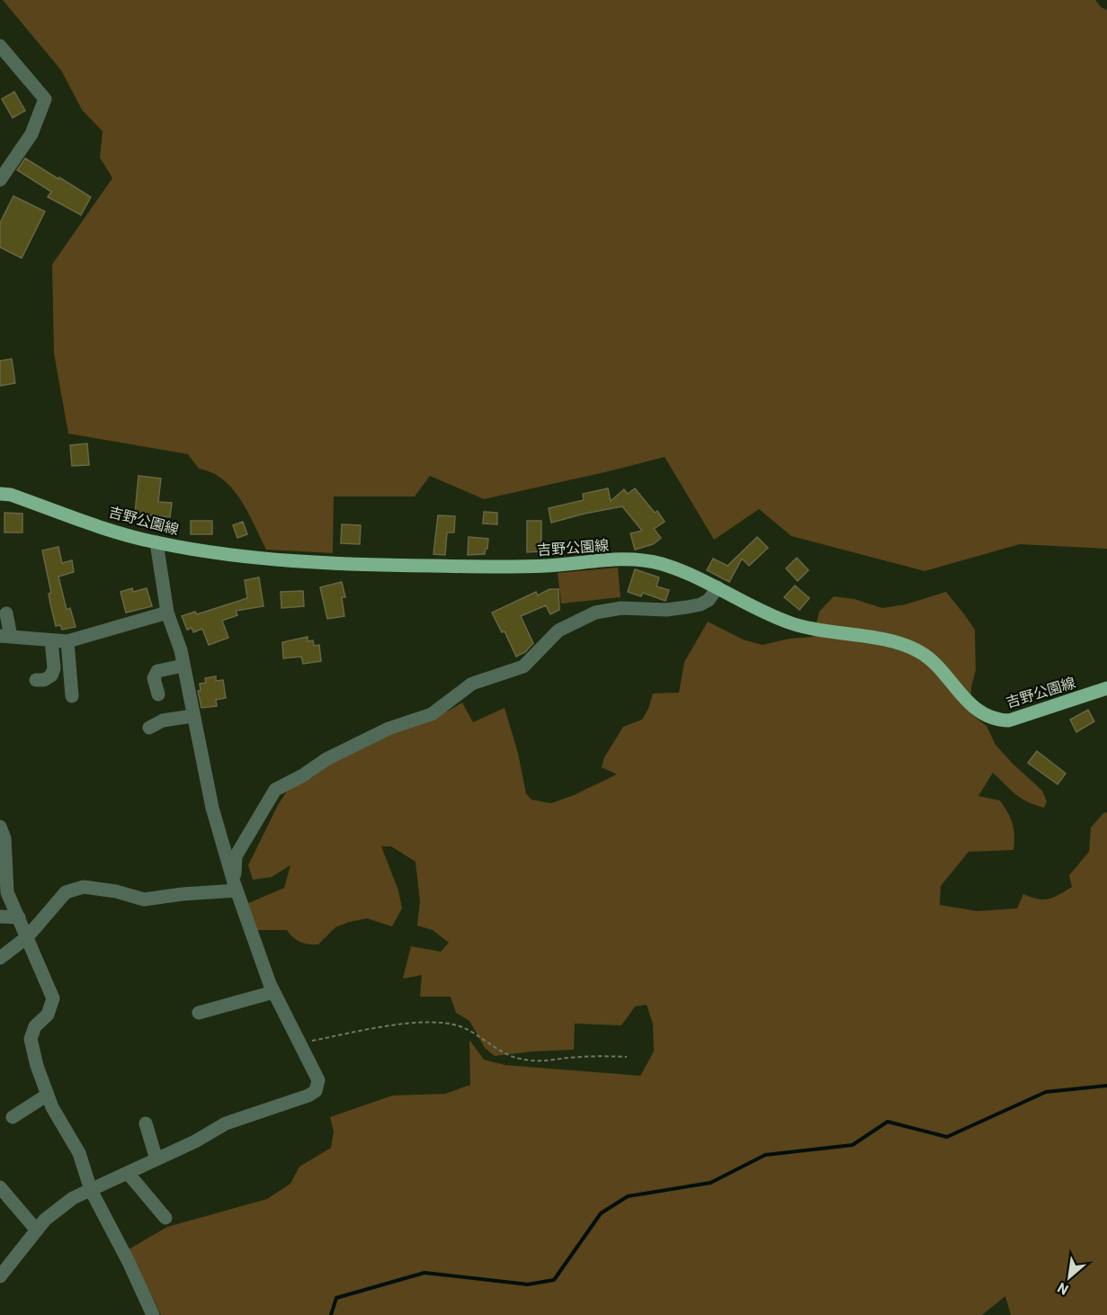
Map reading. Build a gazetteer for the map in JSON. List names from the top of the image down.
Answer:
{
  "streets": {
    "main road": ["吉野公園線"]
  },
  "north": "bottom left"
}
